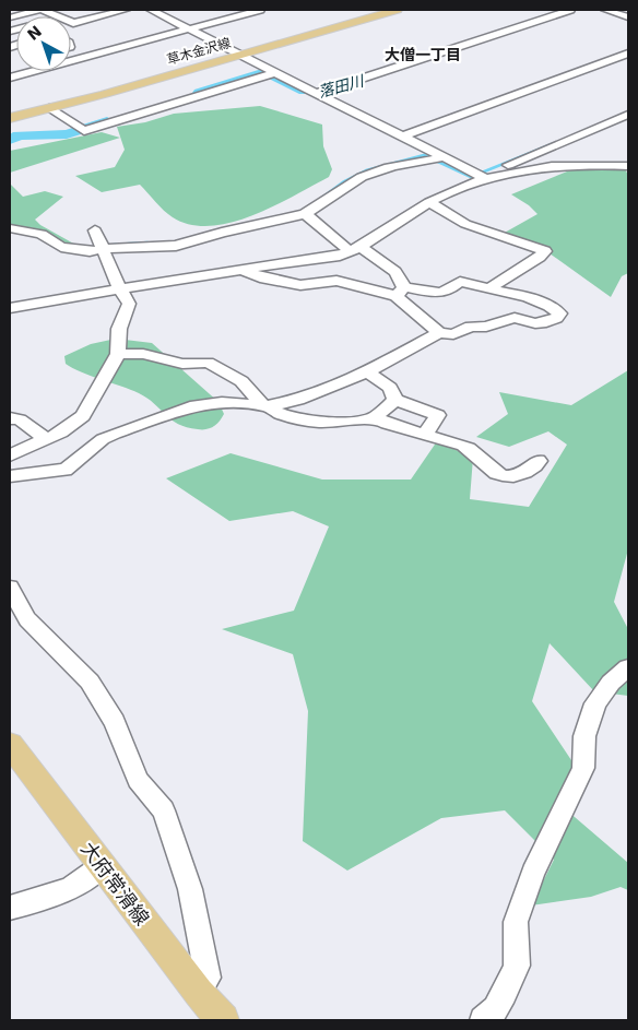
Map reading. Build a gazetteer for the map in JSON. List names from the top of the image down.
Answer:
{
  "streets": {
    "main road": ["草木金沢線", "大府常滑線"]
  },
  "districts": ["大僧一丁目"],
  "water": ["落田川"],
  "north": "top left"
}
